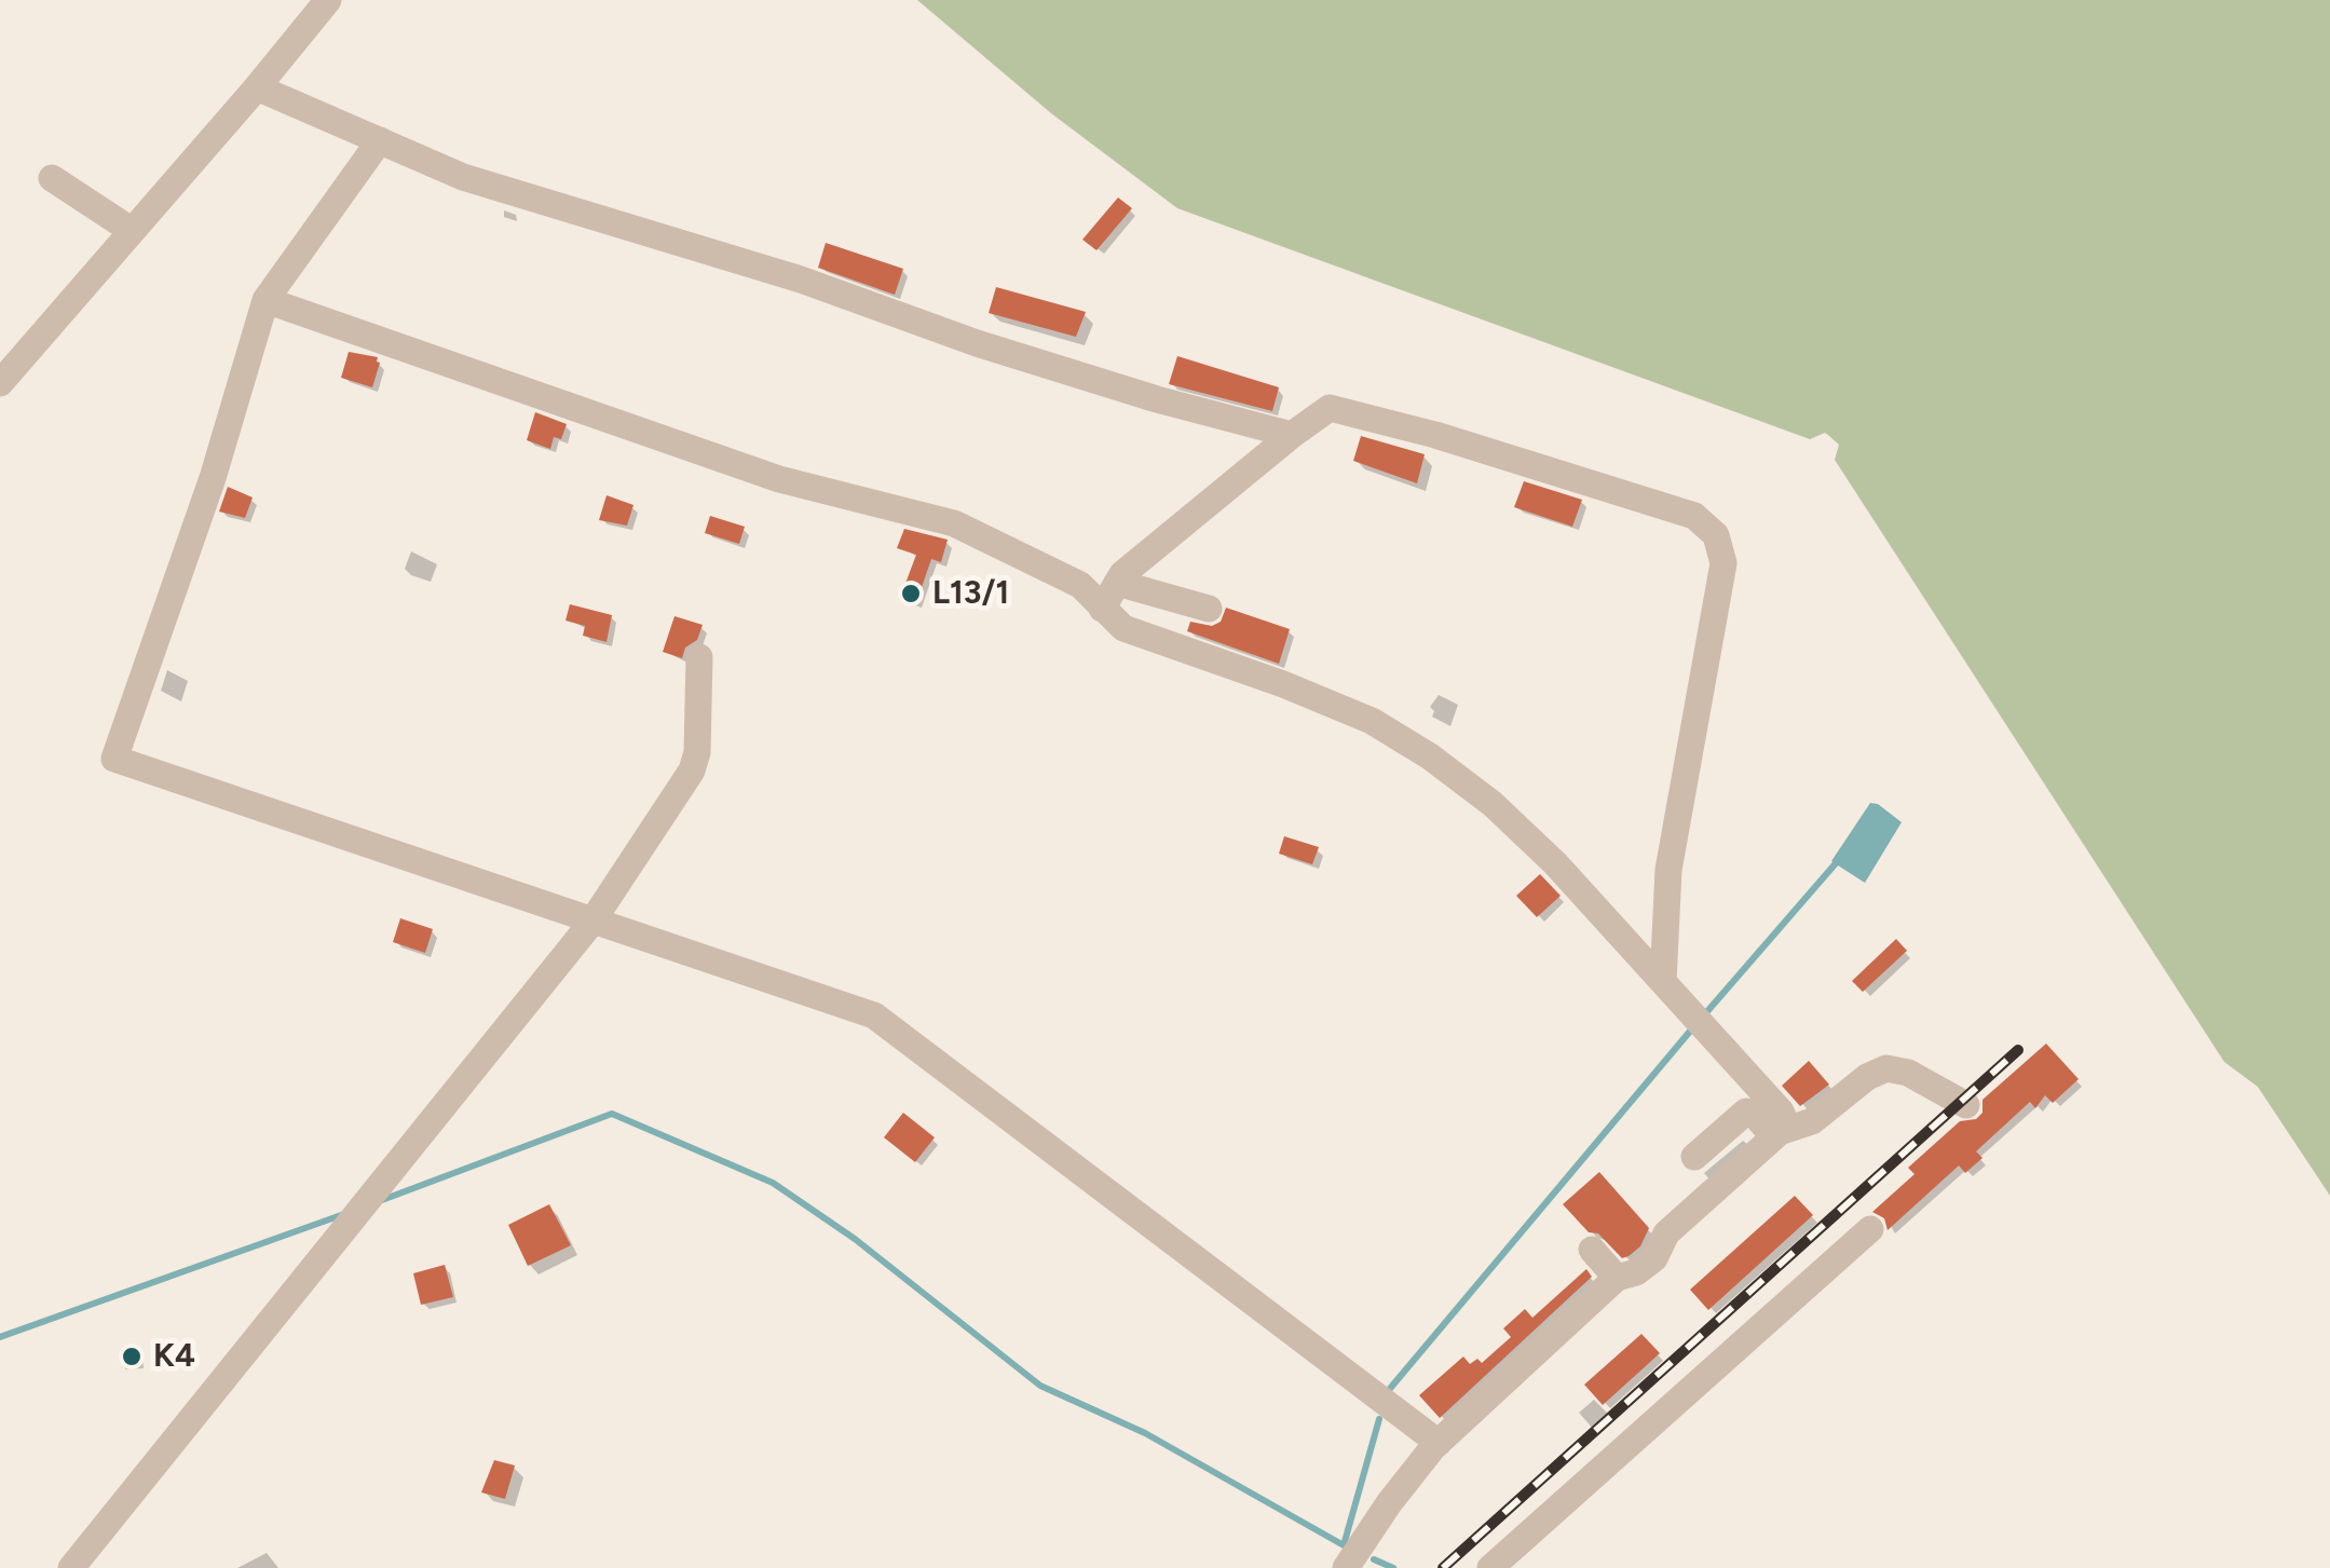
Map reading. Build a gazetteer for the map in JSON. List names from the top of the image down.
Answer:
{
  "places": ["L13/1", "K4"]
}
